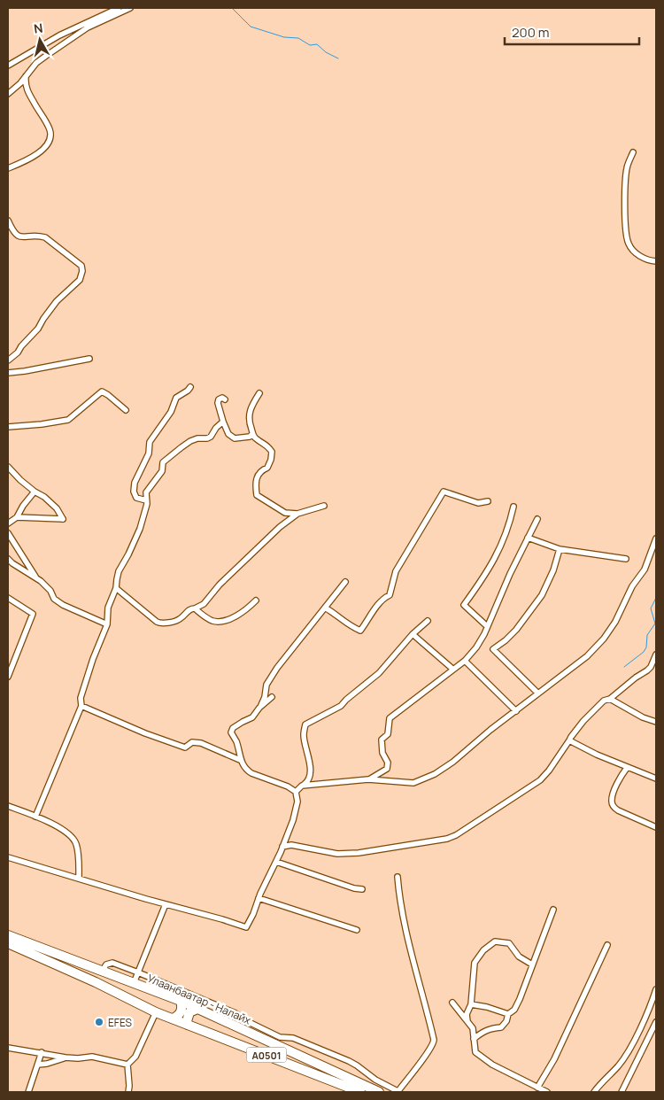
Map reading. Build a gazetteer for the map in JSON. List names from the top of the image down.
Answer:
{
  "streets": {
    "highway": ["Улаанбаатар - Налайх", "A0501"]
  },
  "places": ["EFES"],
  "scale_bar": "200 m",
  "north": "top"
}
